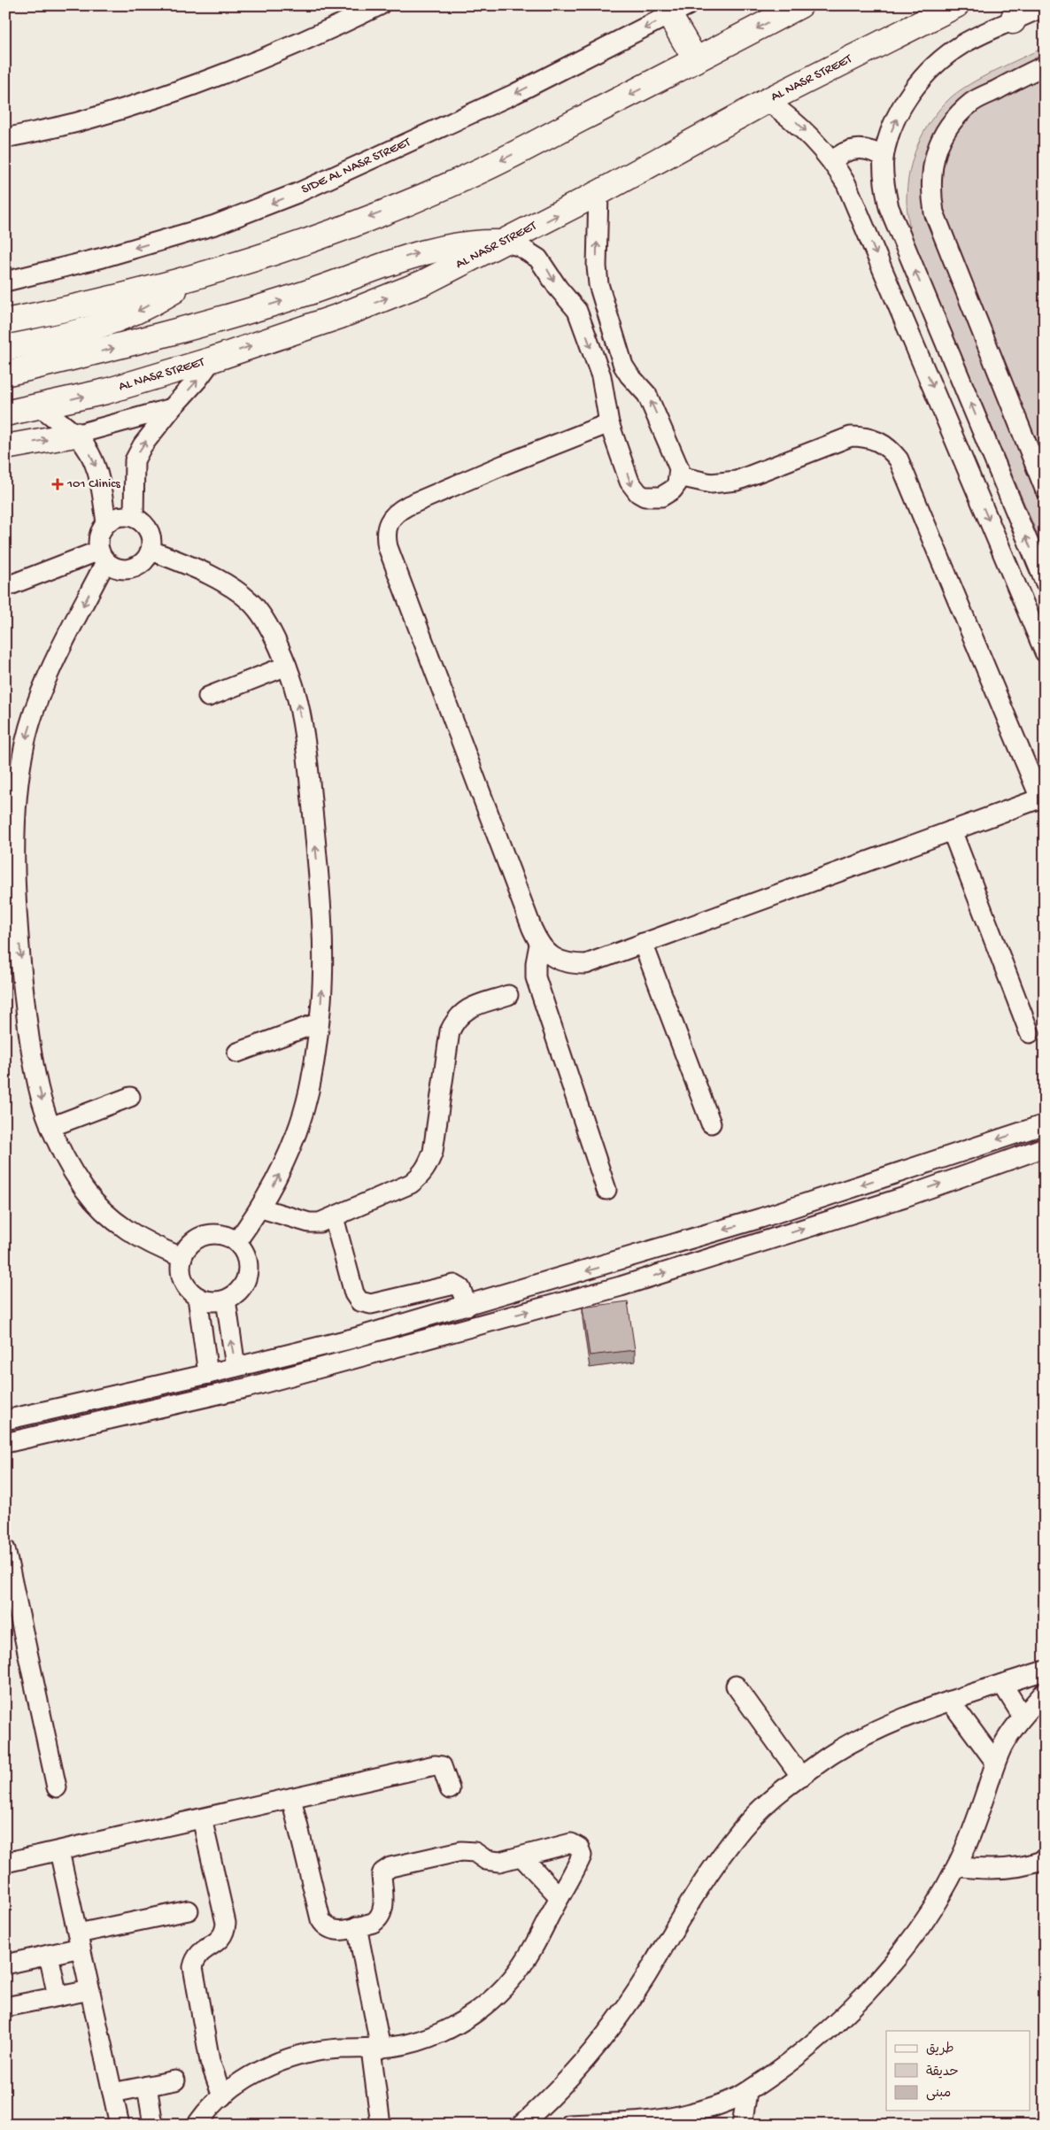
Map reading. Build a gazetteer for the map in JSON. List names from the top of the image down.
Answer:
{
  "streets": {
    "main road": ["AL NASR STREET"],
    "street": ["SIDE AL NASR STREET"]
  },
  "places": {
    "health": ["101 Clinics"]
  },
  "legend": ["طريق", "حديقة", "مبنى"]
}
